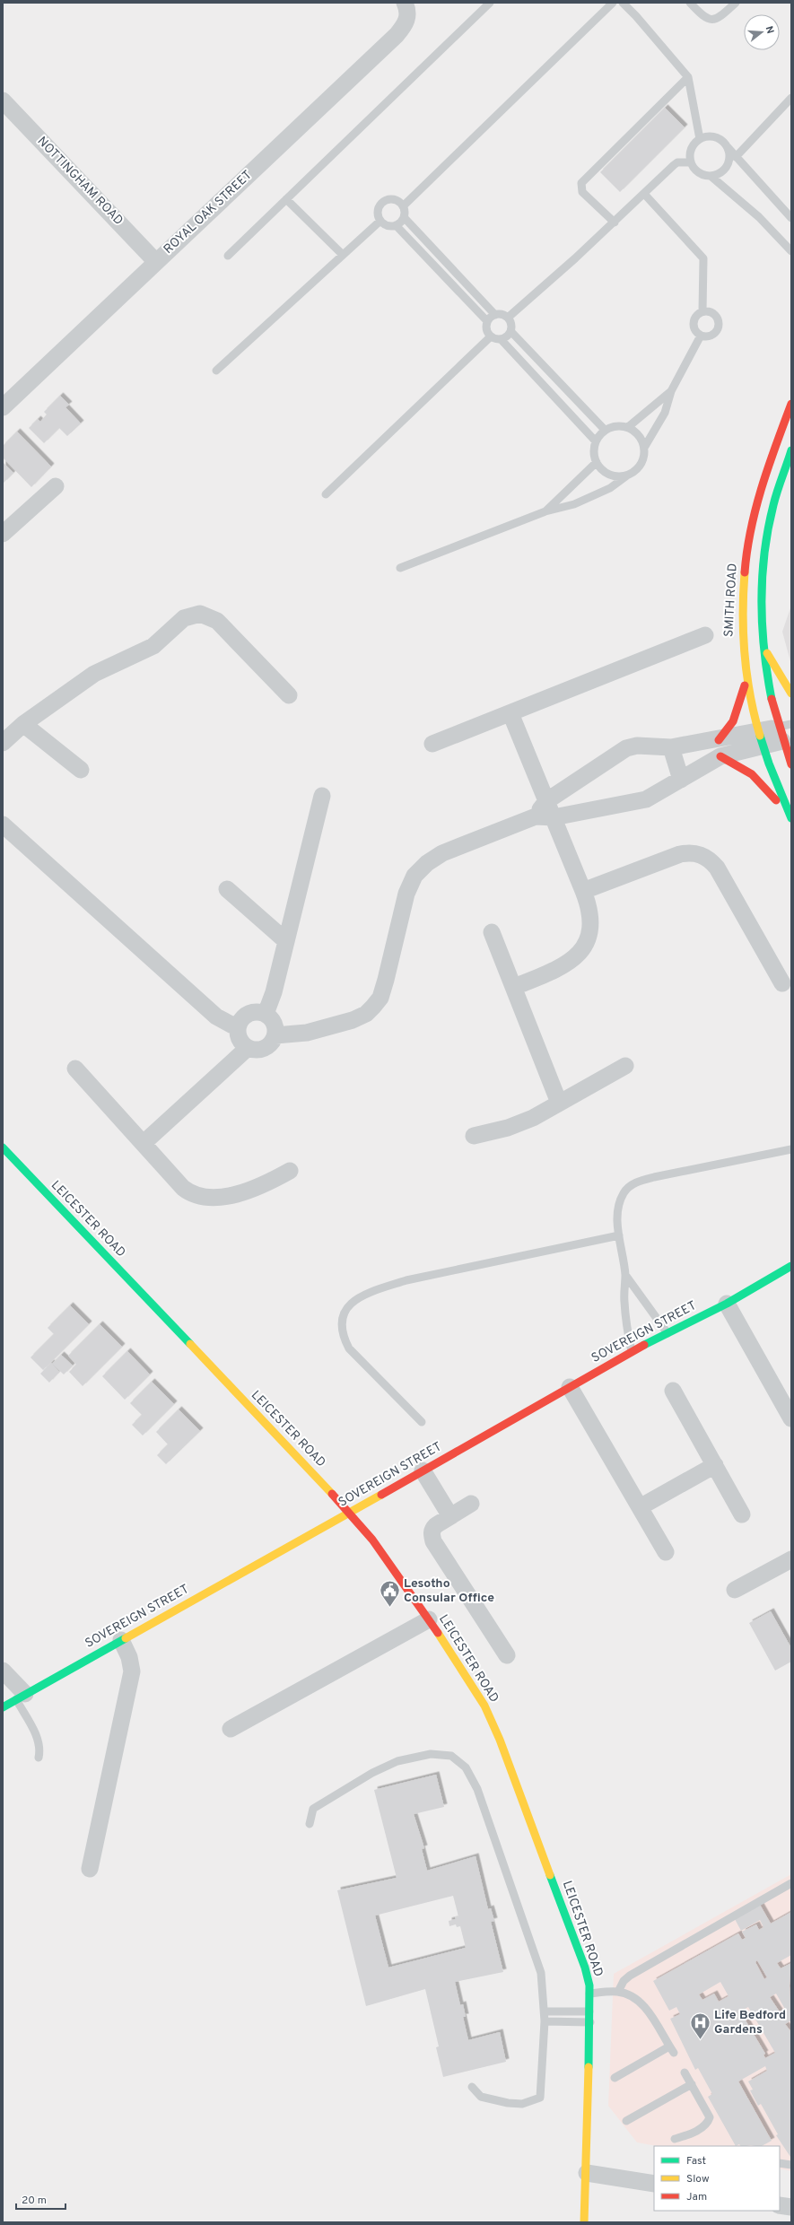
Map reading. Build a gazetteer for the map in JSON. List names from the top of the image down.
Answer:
{
  "streets": {
    "street": [
      "NOTTINGHAM ROAD",
      "ROYAL OAK STREET",
      "SMITH ROAD",
      "LEICESTER ROAD",
      "SOVEREIGN STREET"
    ]
  },
  "crossings": [
    ["NOTTINGHAM ROAD", "ROYAL OAK STREET"],
    ["LEICESTER ROAD", "SOVEREIGN STREET"]
  ],
  "places": {
    "public building": ["Lesotho Consular Office"],
    "hospital": ["Life Bedford Gardens"]
  },
  "legend": ["Fast", "Slow", "Jam"],
  "scale_bar": "20 m",
  "north": "right"
}
